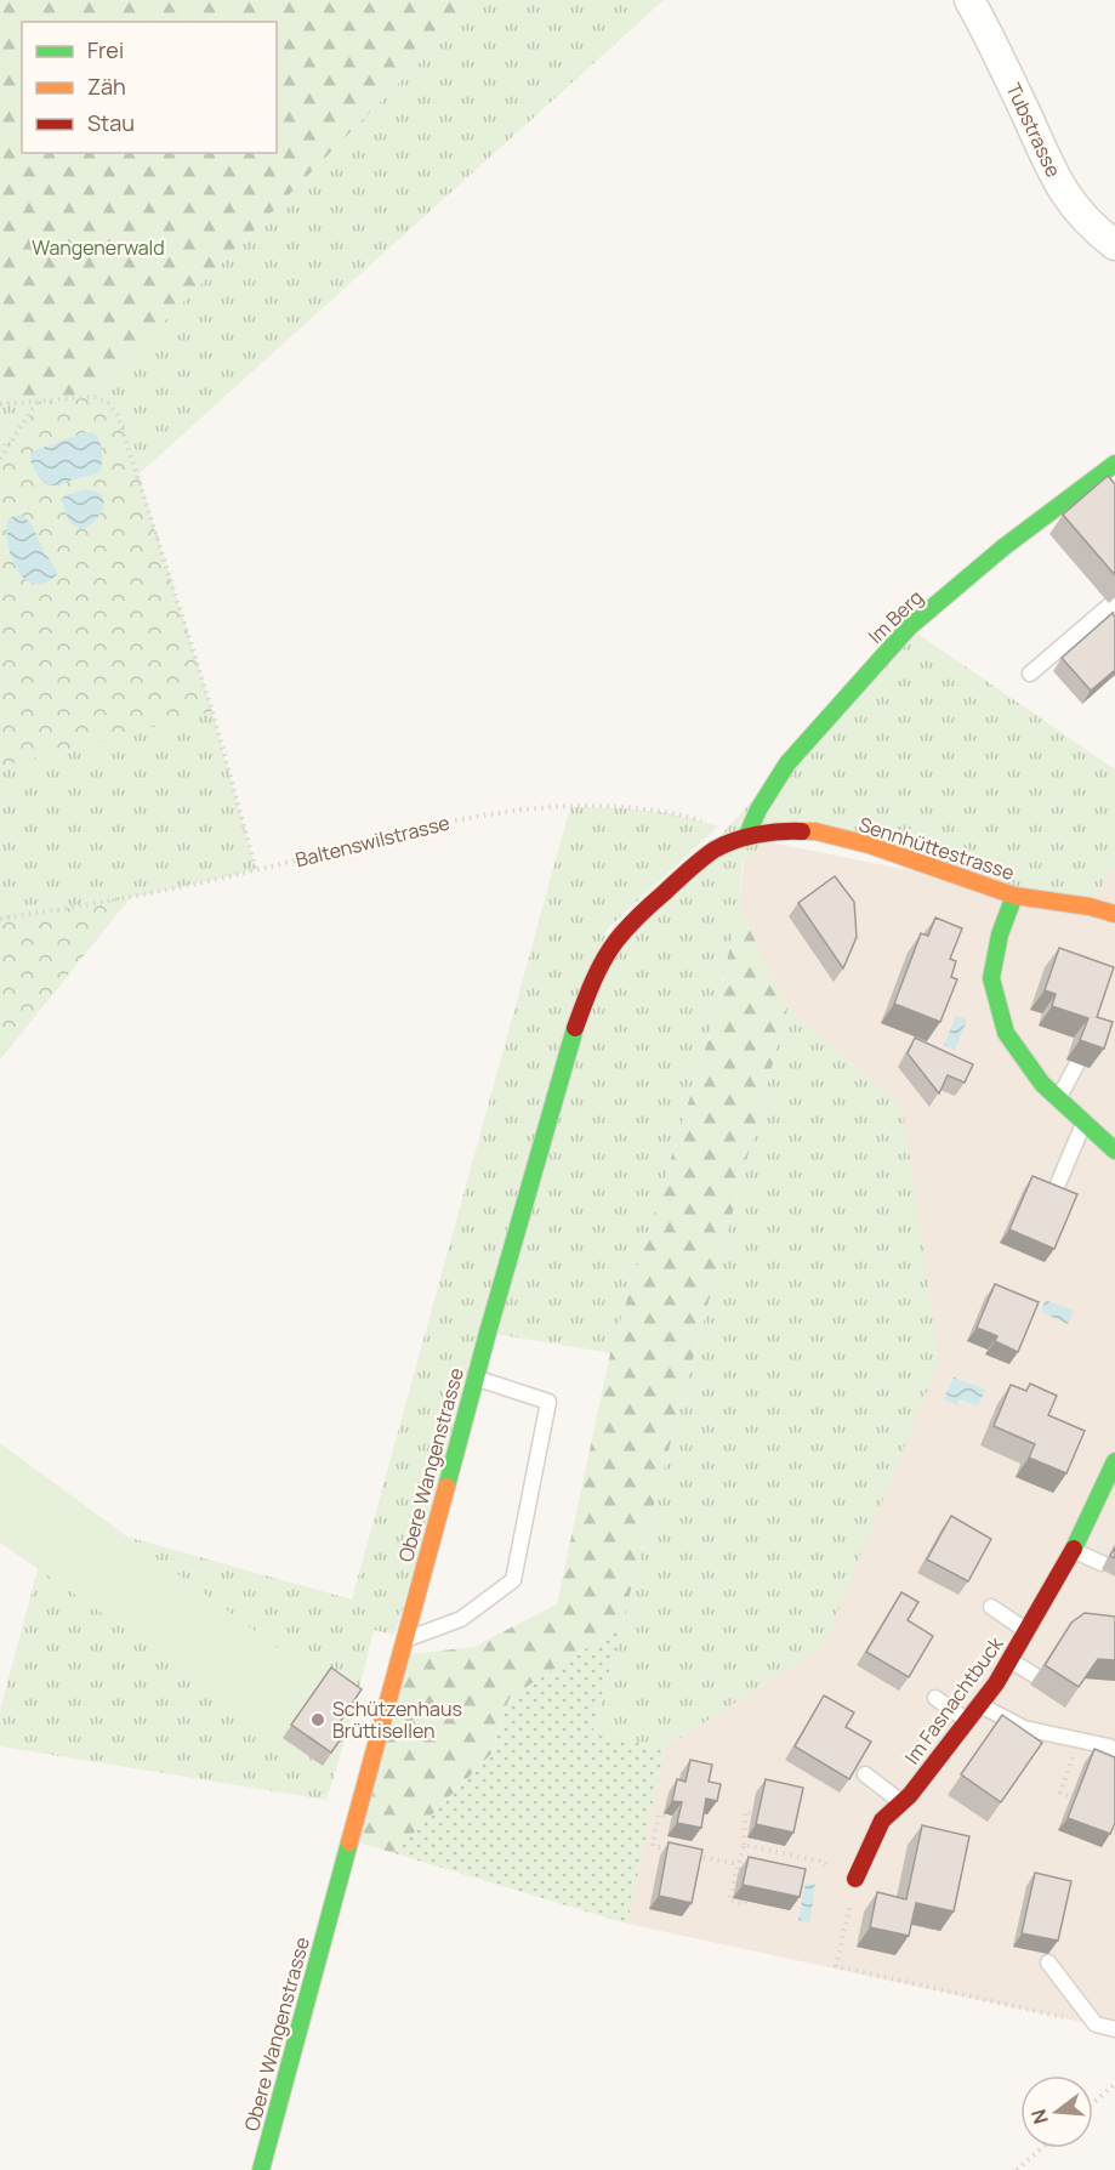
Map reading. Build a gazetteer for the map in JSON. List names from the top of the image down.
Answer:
{
  "streets": {
    "street": [
      "Tubstrasse",
      "Im Berg",
      "Sennhüttestrasse",
      "Obere Wangenstrasse",
      "Im Fasnachtbuck"
    ],
    "path": ["Baltenswilstrasse"]
  },
  "crossings": [
    ["Im Berg", "Baltenswilstrasse"],
    ["Im Berg", "Sennhüttestrasse"],
    ["Im Berg", "Obere Wangenstrasse"],
    ["Baltenswilstrasse", "Sennhüttestrasse"],
    ["Baltenswilstrasse", "Obere Wangenstrasse"],
    ["Sennhüttestrasse", "Obere Wangenstrasse"]
  ],
  "parks": ["Wangenerwald"],
  "places": ["Schützenhaus Brüttisellen"],
  "legend": ["Frei", "Zäh", "Stau"],
  "north": "left"
}
